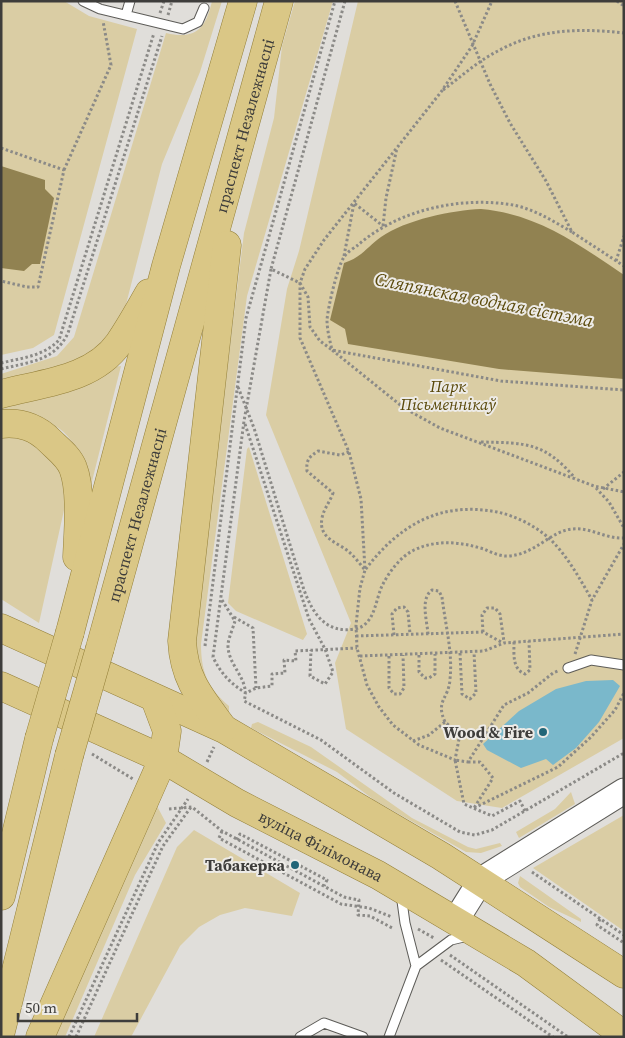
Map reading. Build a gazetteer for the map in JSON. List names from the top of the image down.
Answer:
{
  "streets": {
    "main road": ["праспект Незалежнасці", "вуліца Філімонава"]
  },
  "water": ["Сляпянская водная сістэма"],
  "parks": ["Парк Пісьменнікаў"],
  "places": ["Wood & Fire", "Табакерка"],
  "scale_bar": "50 m"
}
